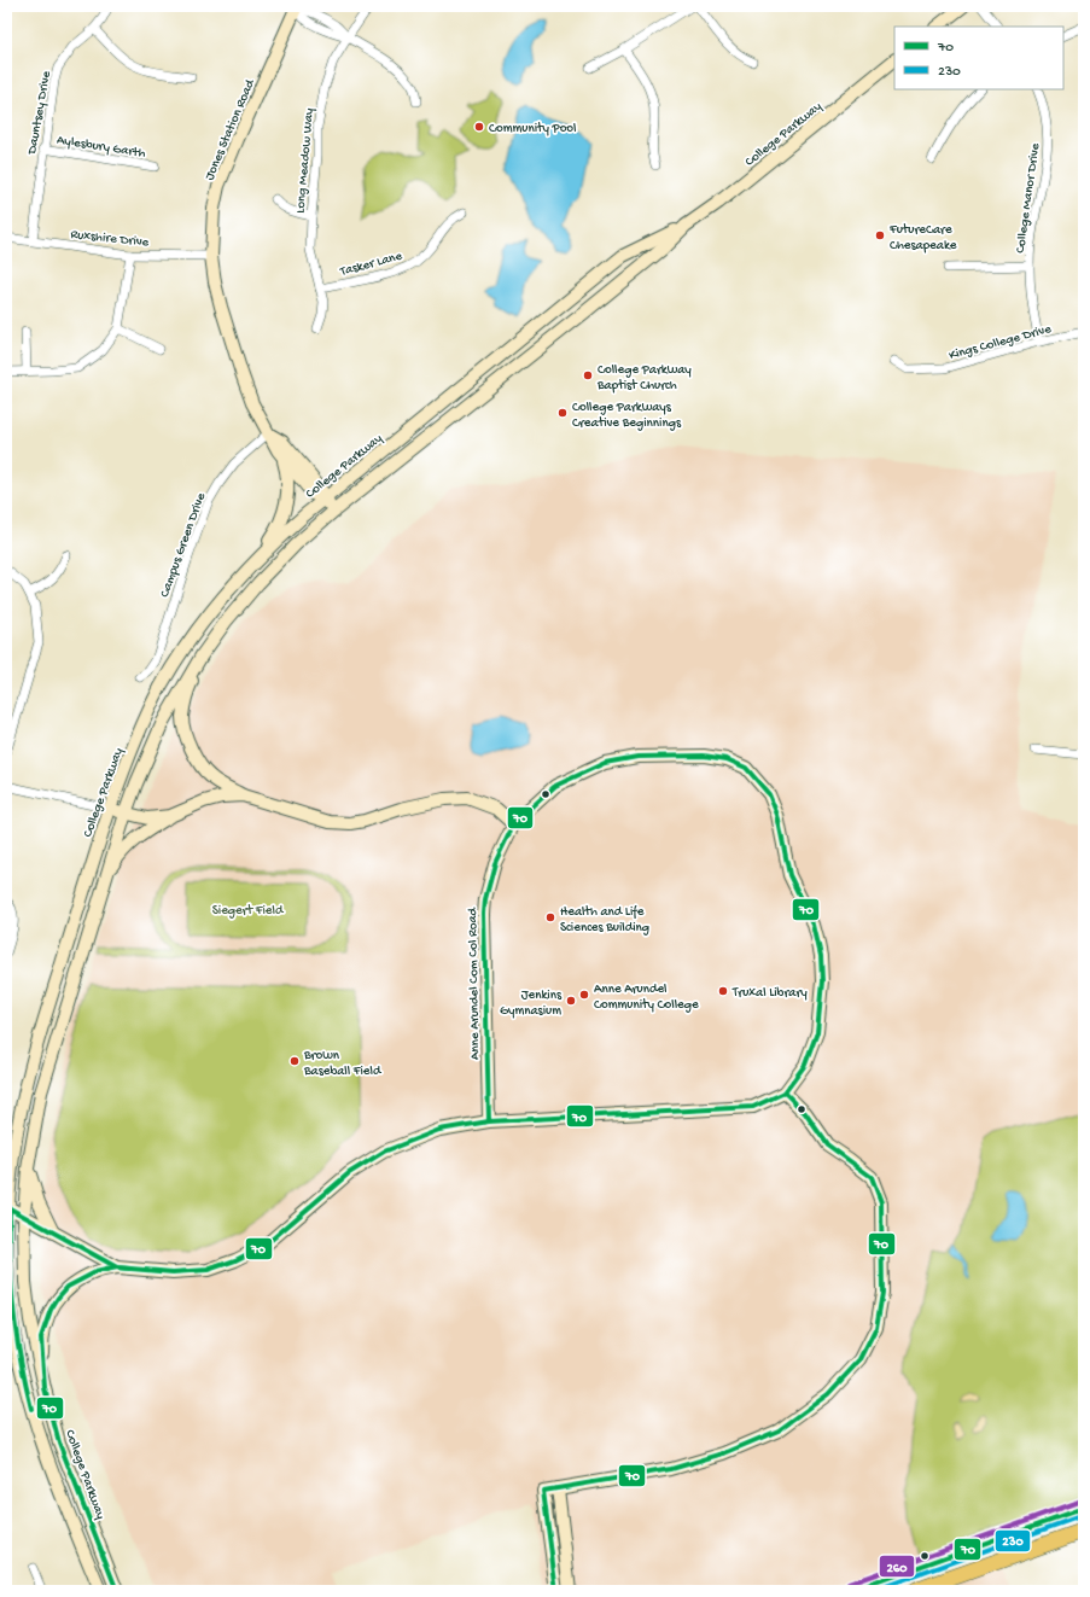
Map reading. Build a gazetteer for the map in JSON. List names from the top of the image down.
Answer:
{
  "streets": {
    "main road": ["Jones Station Road", "College Parkway", "Anne Arundel Com Col Road"],
    "street": [
      "Dauntsey Drive",
      "Aylesbury Garth",
      "Long Meadow Way",
      "College Manor Drive",
      "Ruxshire Drive",
      "Tasker Lane",
      "Kings College Drive",
      "Campus Green Drive"
    ]
  },
  "crossings": [
    ["Dauntsey Drive", "Aylesbury Garth"],
    ["Dauntsey Drive", "Ruxshire Drive"],
    ["Jones Station Road", "College Parkway"],
    ["Jones Station Road", "Ruxshire Drive"],
    ["Jones Station Road", "Campus Green Drive"],
    ["College Parkway", "Anne Arundel Com Col Road"],
    ["Long Meadow Way", "Tasker Lane"],
    ["College Manor Drive", "Kings College Drive"]
  ],
  "parks": ["Siegert Field"],
  "places": [
    "Community Pool",
    "FutureCare Chesapeake",
    "College Parkway Baptist Church",
    "College Parkways Creative Beginnings",
    "Health and Life Sciences Building",
    "Truxal Library",
    "Anne Arundel Community College",
    "Jenkins Gymnasium",
    "Brown Baseball Field"
  ],
  "lines": ["transit line 70", "transit line 260", "transit line 230"],
  "legend": ["70", "230"]
}
